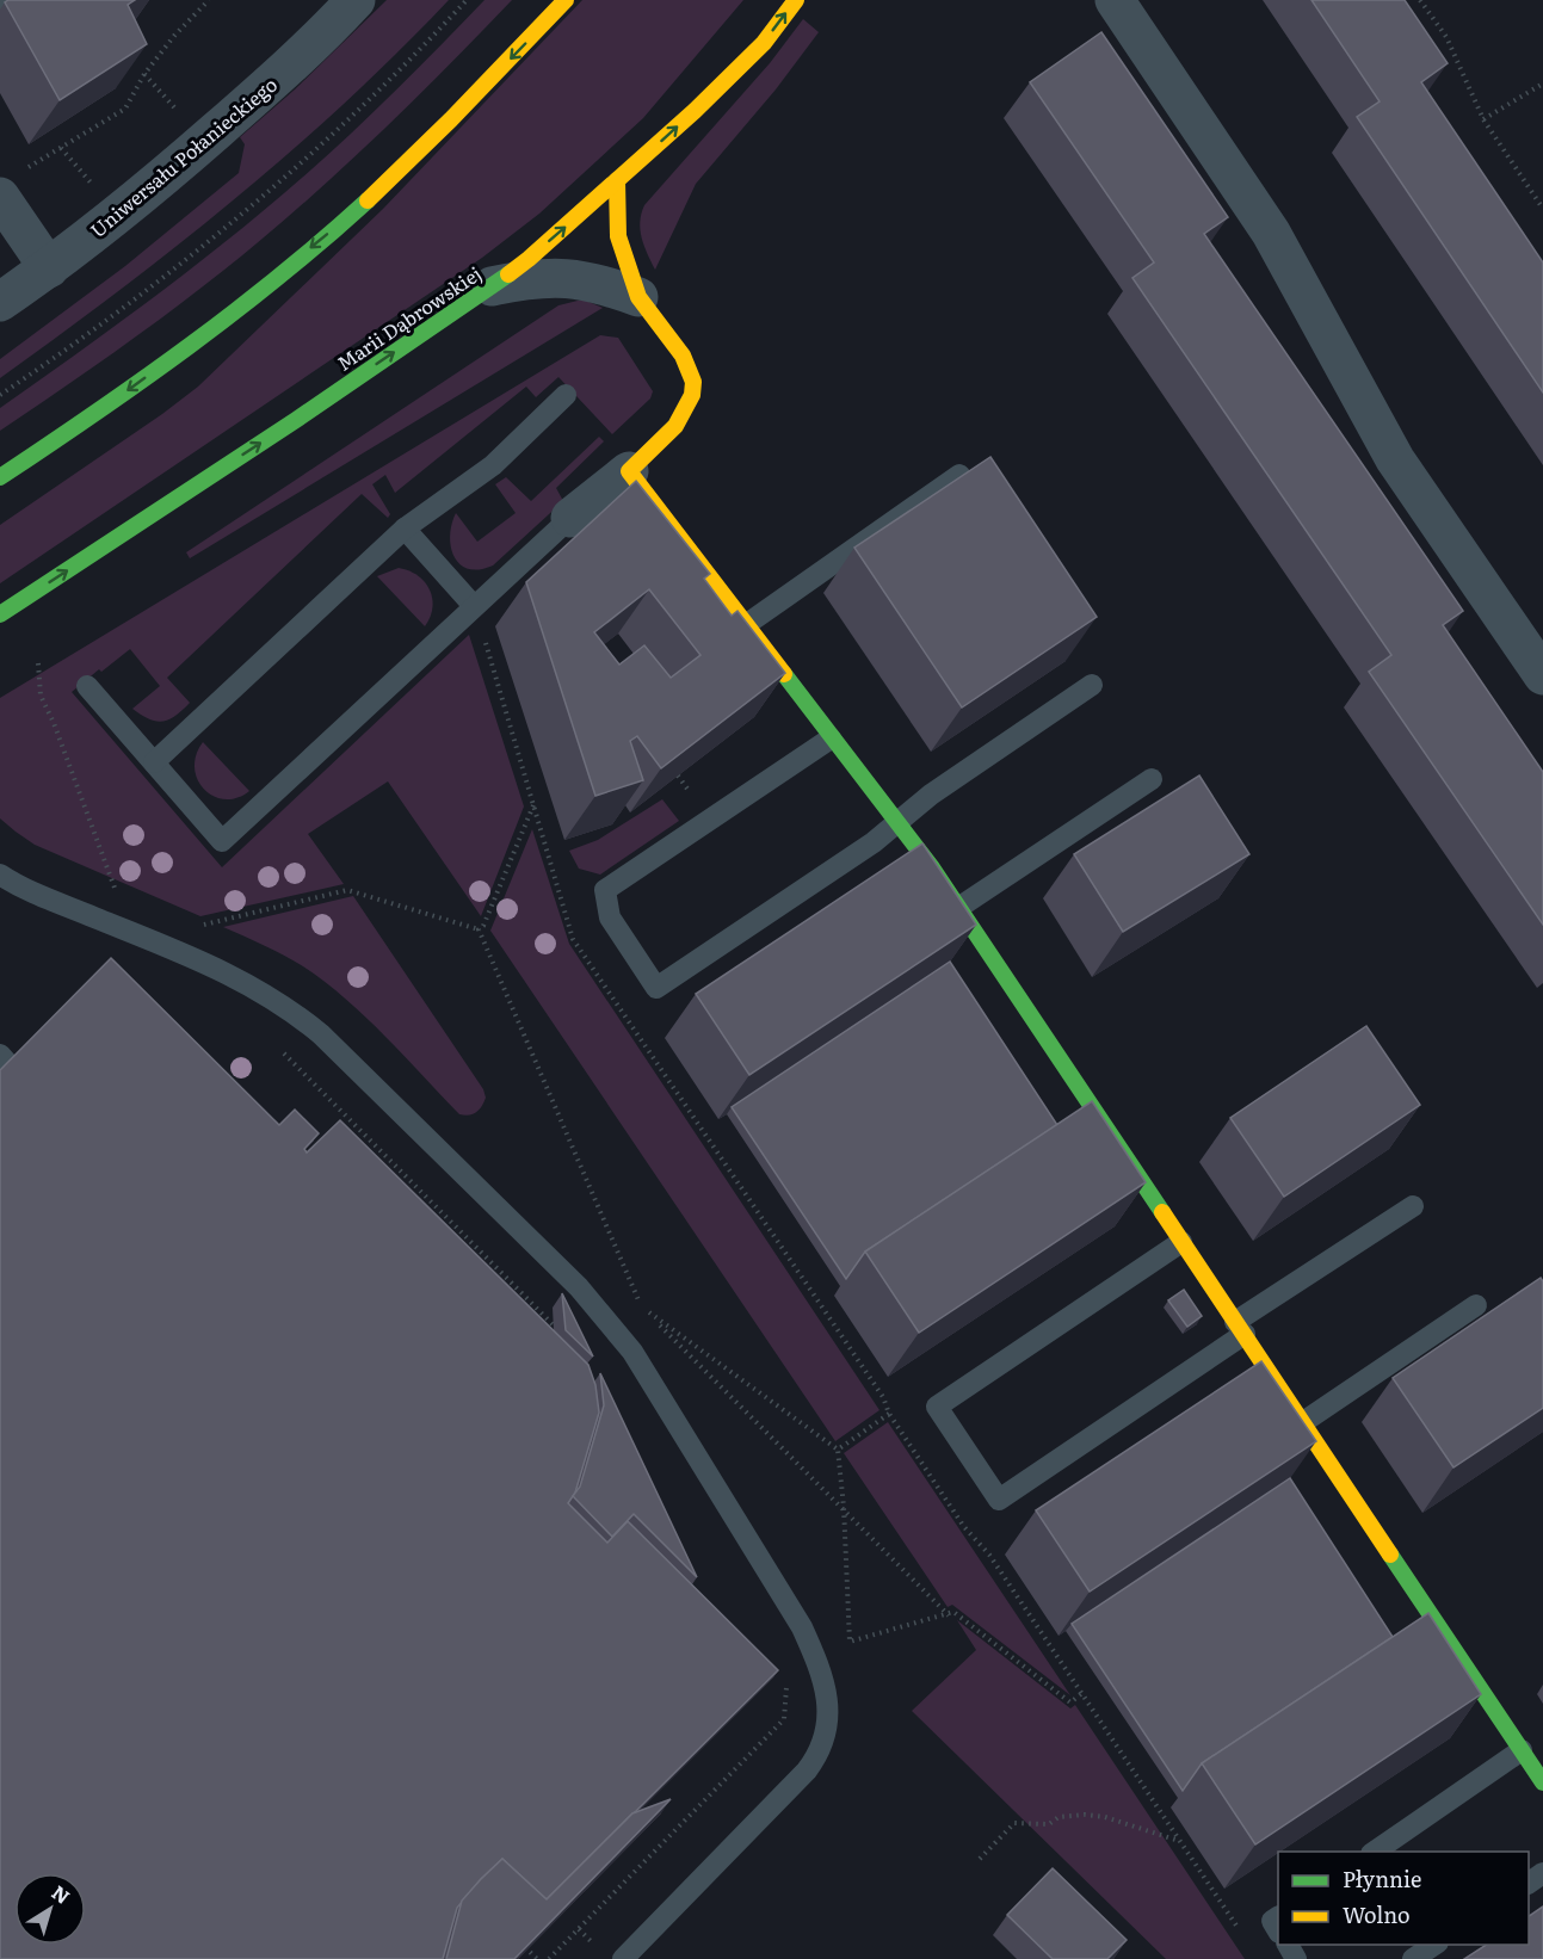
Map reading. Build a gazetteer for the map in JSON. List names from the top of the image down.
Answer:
{
  "streets": {
    "street": ["Uniwersału Połanieckiego", "Marii Dąbrowskiej"]
  },
  "legend": ["Płynnie", "Wolno"],
  "north": "top right"
}
